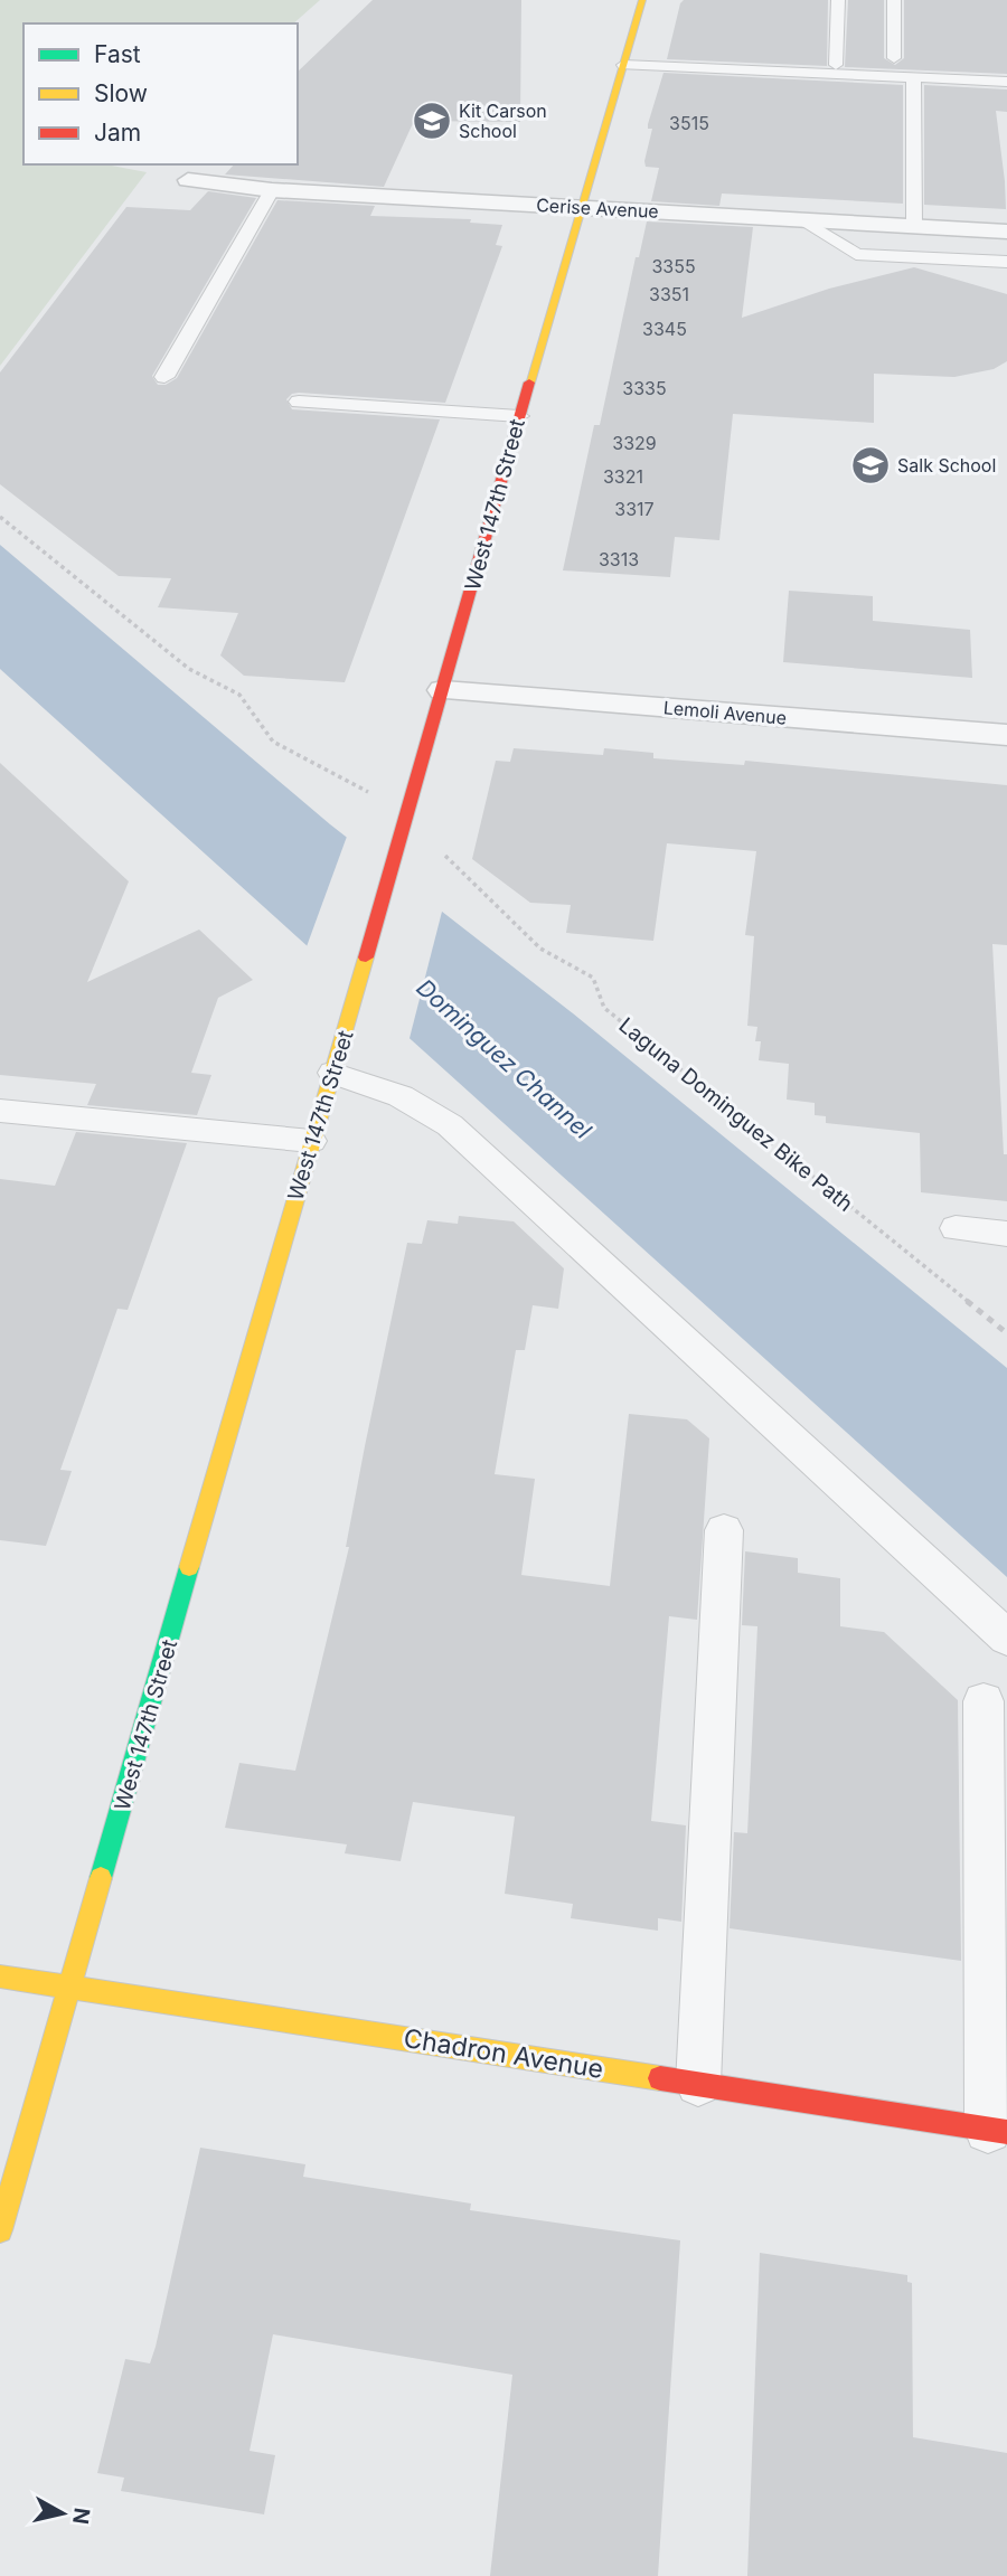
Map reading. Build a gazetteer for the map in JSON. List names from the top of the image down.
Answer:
{
  "streets": {
    "street": [
      "Cerise Avenue",
      "West 147th Street",
      "Lemoli Avenue",
      "Chadron Avenue"
    ],
    "path": ["Laguna Dominguez Bike Path"]
  },
  "crossings": [
    ["Cerise Avenue", "West 147th Street"],
    ["West 147th Street", "Lemoli Avenue"],
    ["West 147th Street", "Laguna Dominguez Bike Path"],
    ["West 147th Street", "Chadron Avenue"]
  ],
  "water": ["Dominguez Channel"],
  "places": {
    "school or university": ["Kit Carson School", "Salk School"]
  },
  "house_numbers": [
    "3515",
    "3355",
    "3351",
    "3345",
    "3335",
    "3329",
    "3321",
    "3317",
    "3313"
  ],
  "legend": ["Fast", "Slow", "Jam"],
  "north": "right"
}
